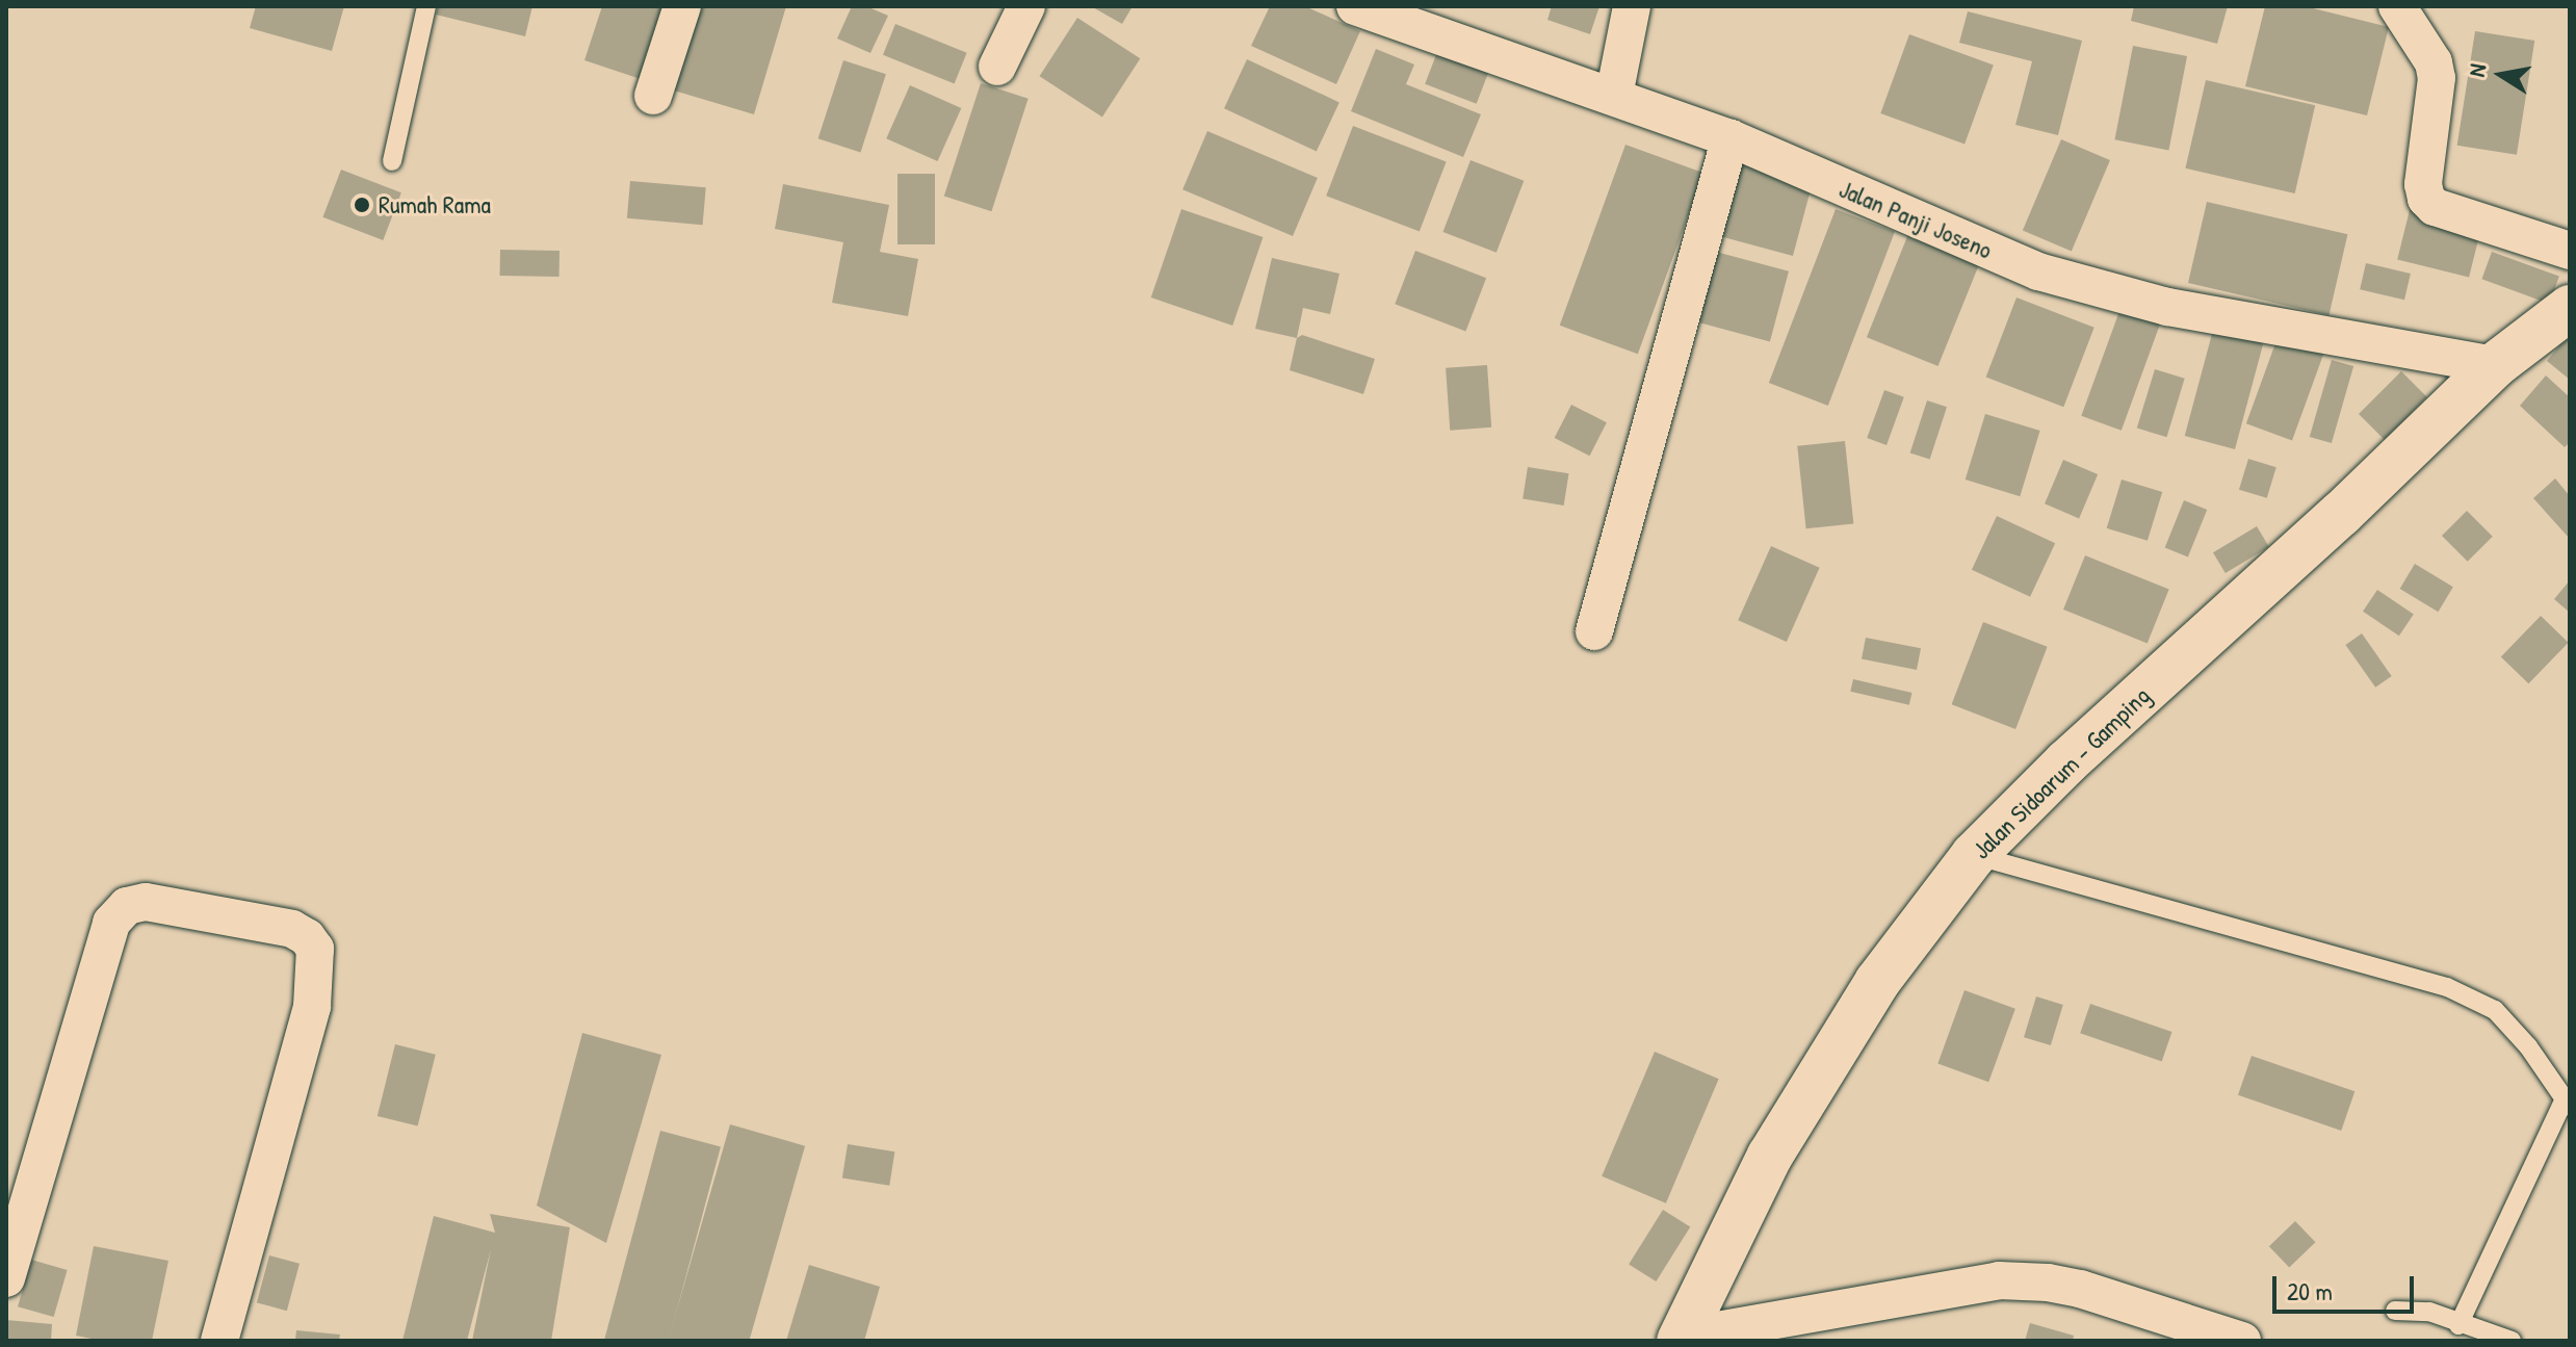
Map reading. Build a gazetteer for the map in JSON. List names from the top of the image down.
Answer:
{
  "streets": {
    "main road": ["Jalan Sidoarum - Gamping"],
    "street": ["Jalan Panji Joseno"]
  },
  "crossings": [
    ["Jalan Panji Joseno", "Jalan Sidoarum - Gamping"]
  ],
  "places": ["Rumah Rama"],
  "scale_bar": "20 m",
  "north": "left"
}
